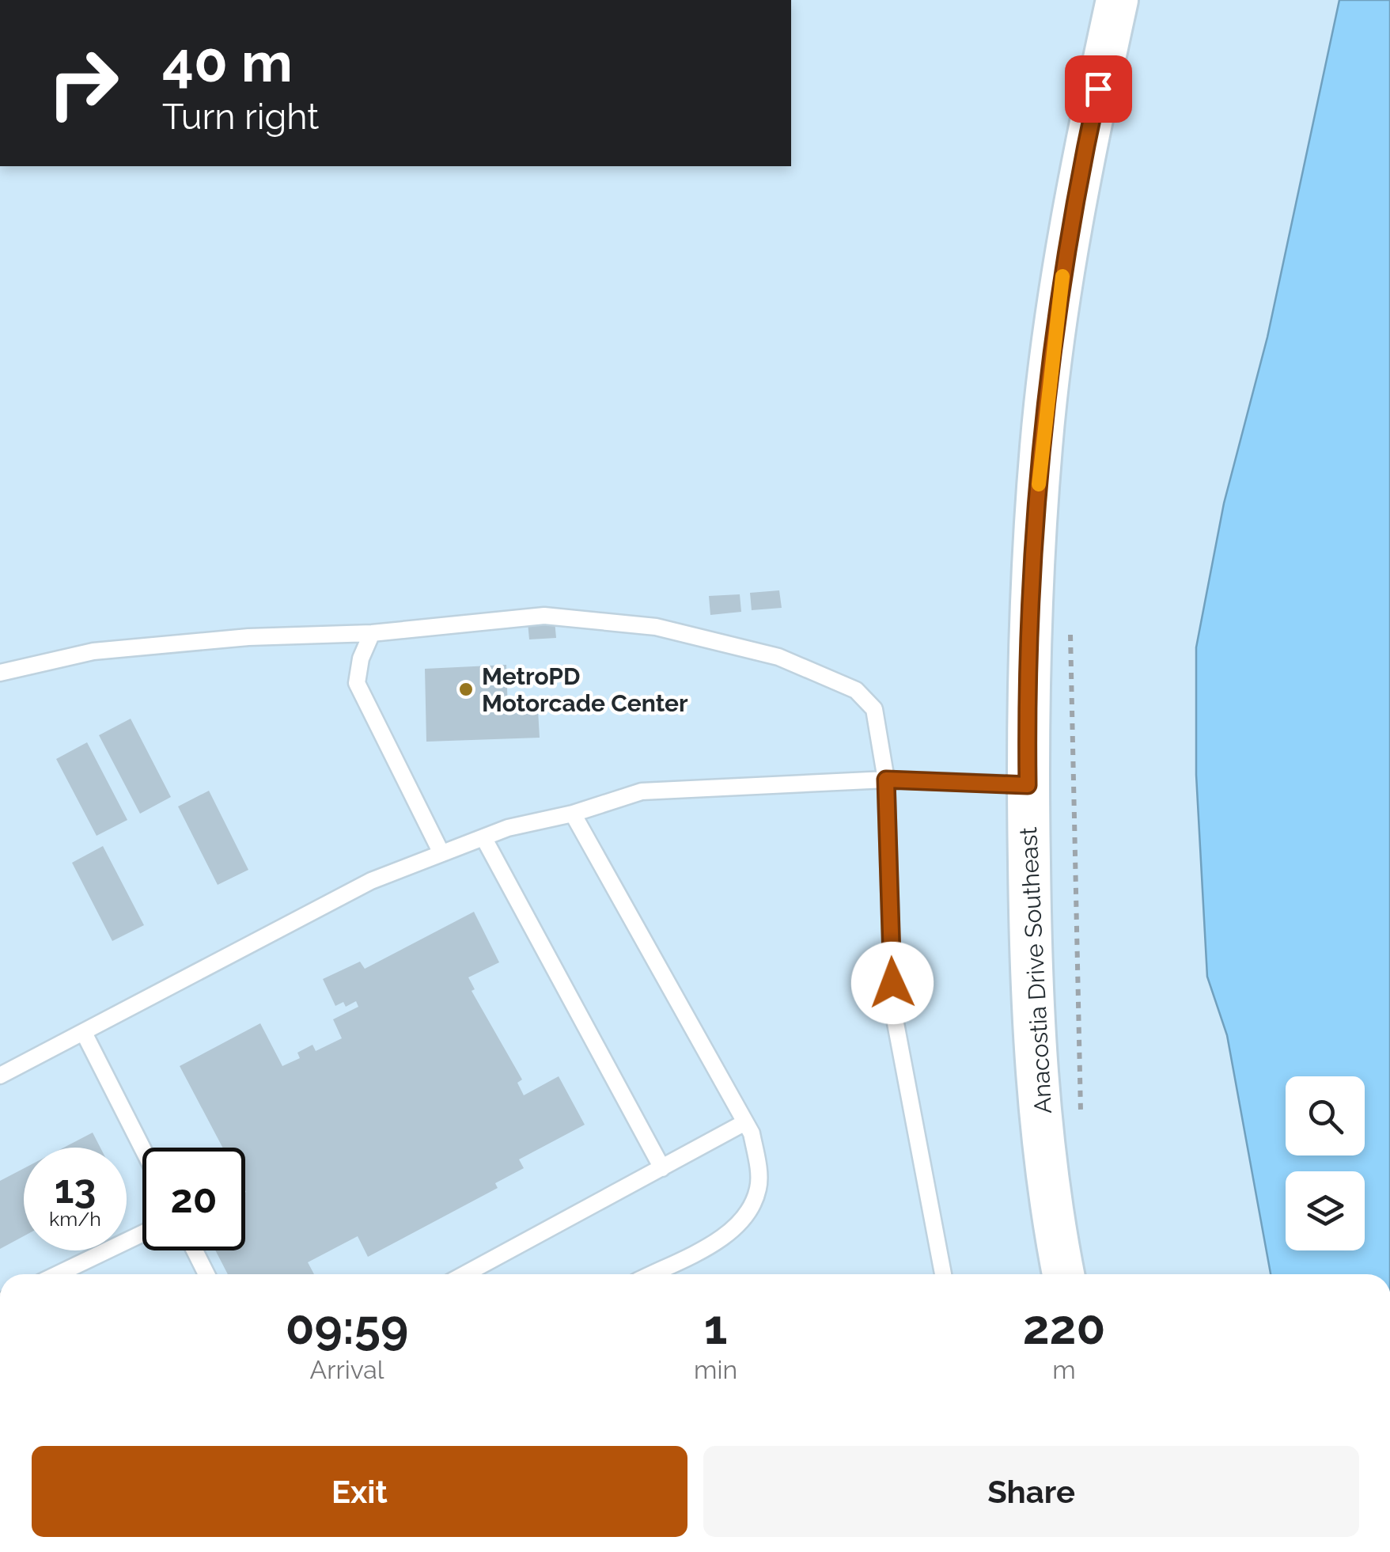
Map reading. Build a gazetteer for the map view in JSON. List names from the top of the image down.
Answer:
{
  "streets": {
    "street": ["Anacostia Drive Southeast"]
  },
  "places": ["MetroPD Motorcade Center"],
  "page": {
    "turn": ["40 m", "Turn right"],
    "speed": "13 km/h",
    "limit": "20",
    "eta": [
      "09:59",
      "Arrival",
      "1",
      "min",
      "220",
      "m"
    ],
    "buttons": ["Exit", "Share"]
  }
}
